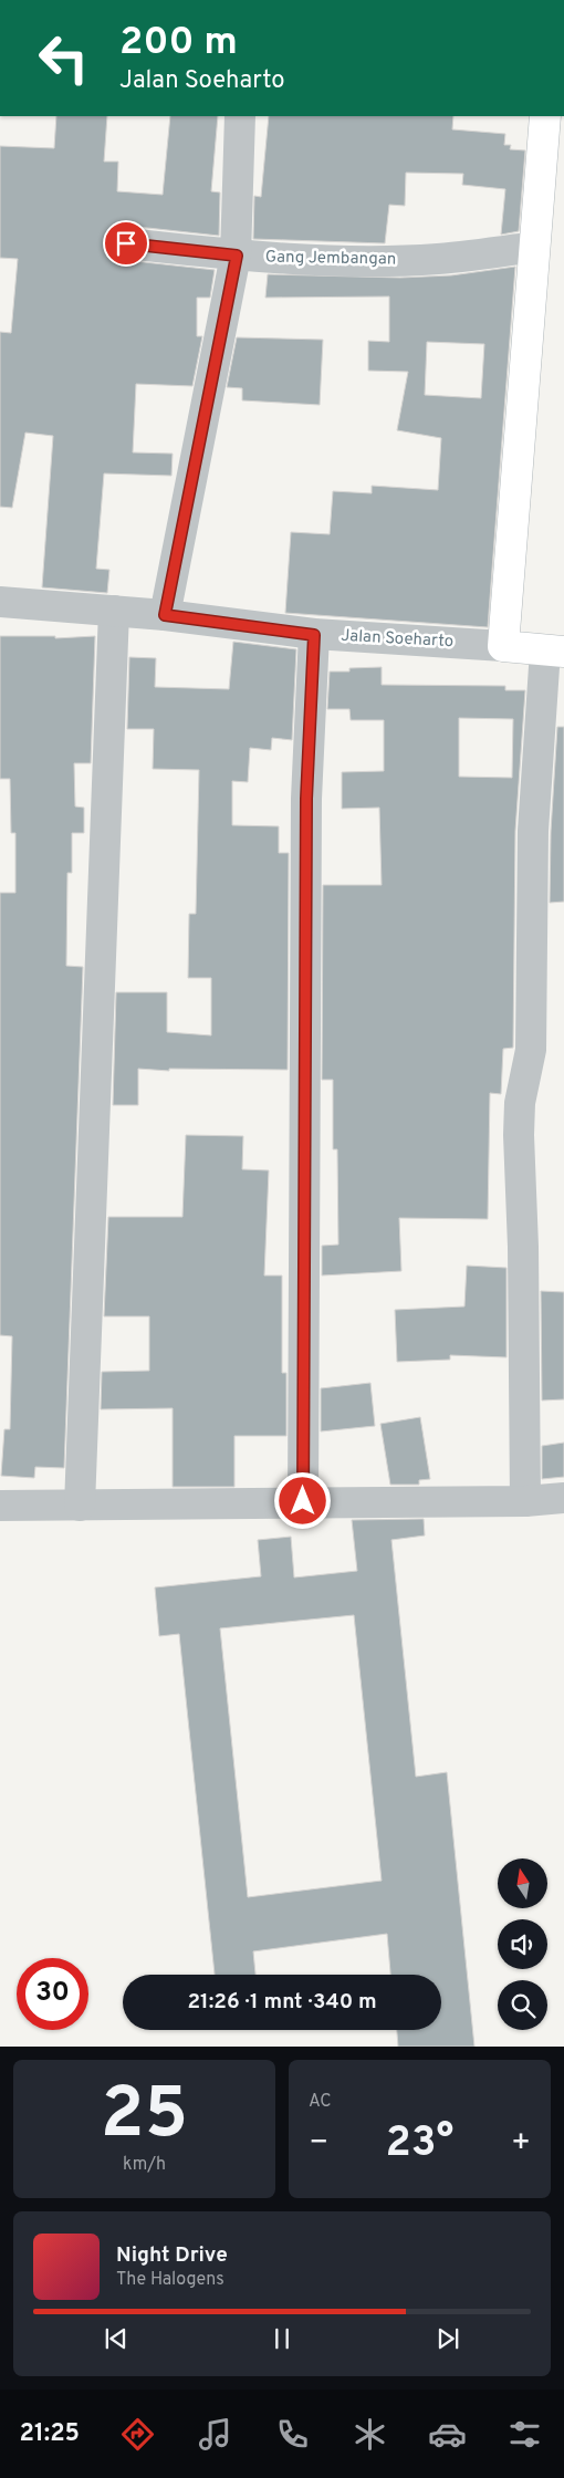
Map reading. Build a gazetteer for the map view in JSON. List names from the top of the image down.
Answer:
{
  "streets": {
    "main road": ["Jalan Soeharto"],
    "street": ["Gang Jembangan"]
  },
  "north": "top",
  "page": {
    "turn": ["200 m", "Jalan Soeharto"],
    "limit": "30",
    "trip": "21:26 · 1 mnt · 340 m",
    "tile": [
      ["25", "km/h"],
      "AC"
    ],
    "heat": ["−", "23°", "+"],
    "song": ["Night Drive", "The Halogens"],
    "tabs": "21:25"
  }
}
